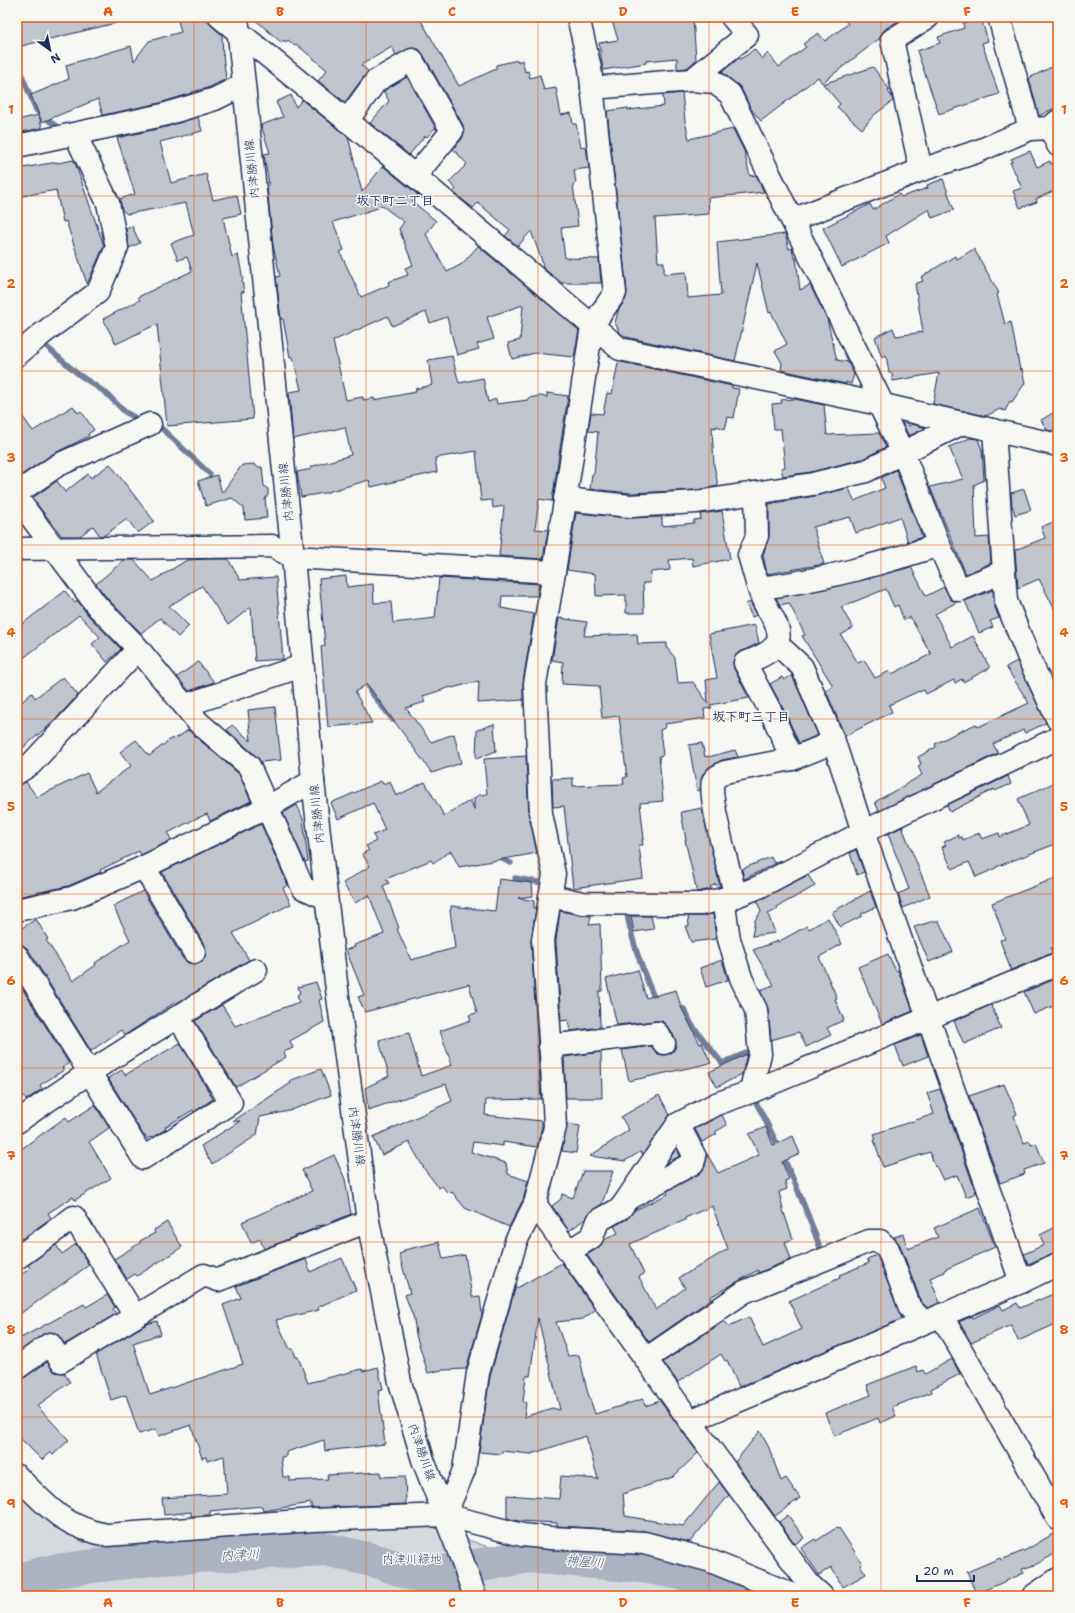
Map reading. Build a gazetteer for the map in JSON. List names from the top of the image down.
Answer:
{
  "streets": {
    "street": ["内津勝川線"]
  },
  "districts": ["坂下町二丁目", "坂下町三丁目"],
  "water": ["内津川", "神屋川"],
  "parks": ["内津川緑地"],
  "scale_bar": "20 m",
  "north": "bottom right",
  "grid": {
    "columns": [
      "A",
      "B",
      "C",
      "D",
      "E",
      "F"
    ],
    "rows": [
      "1",
      "2",
      "3",
      "4",
      "5",
      "6",
      "7",
      "8",
      "9"
    ]
  }
}
